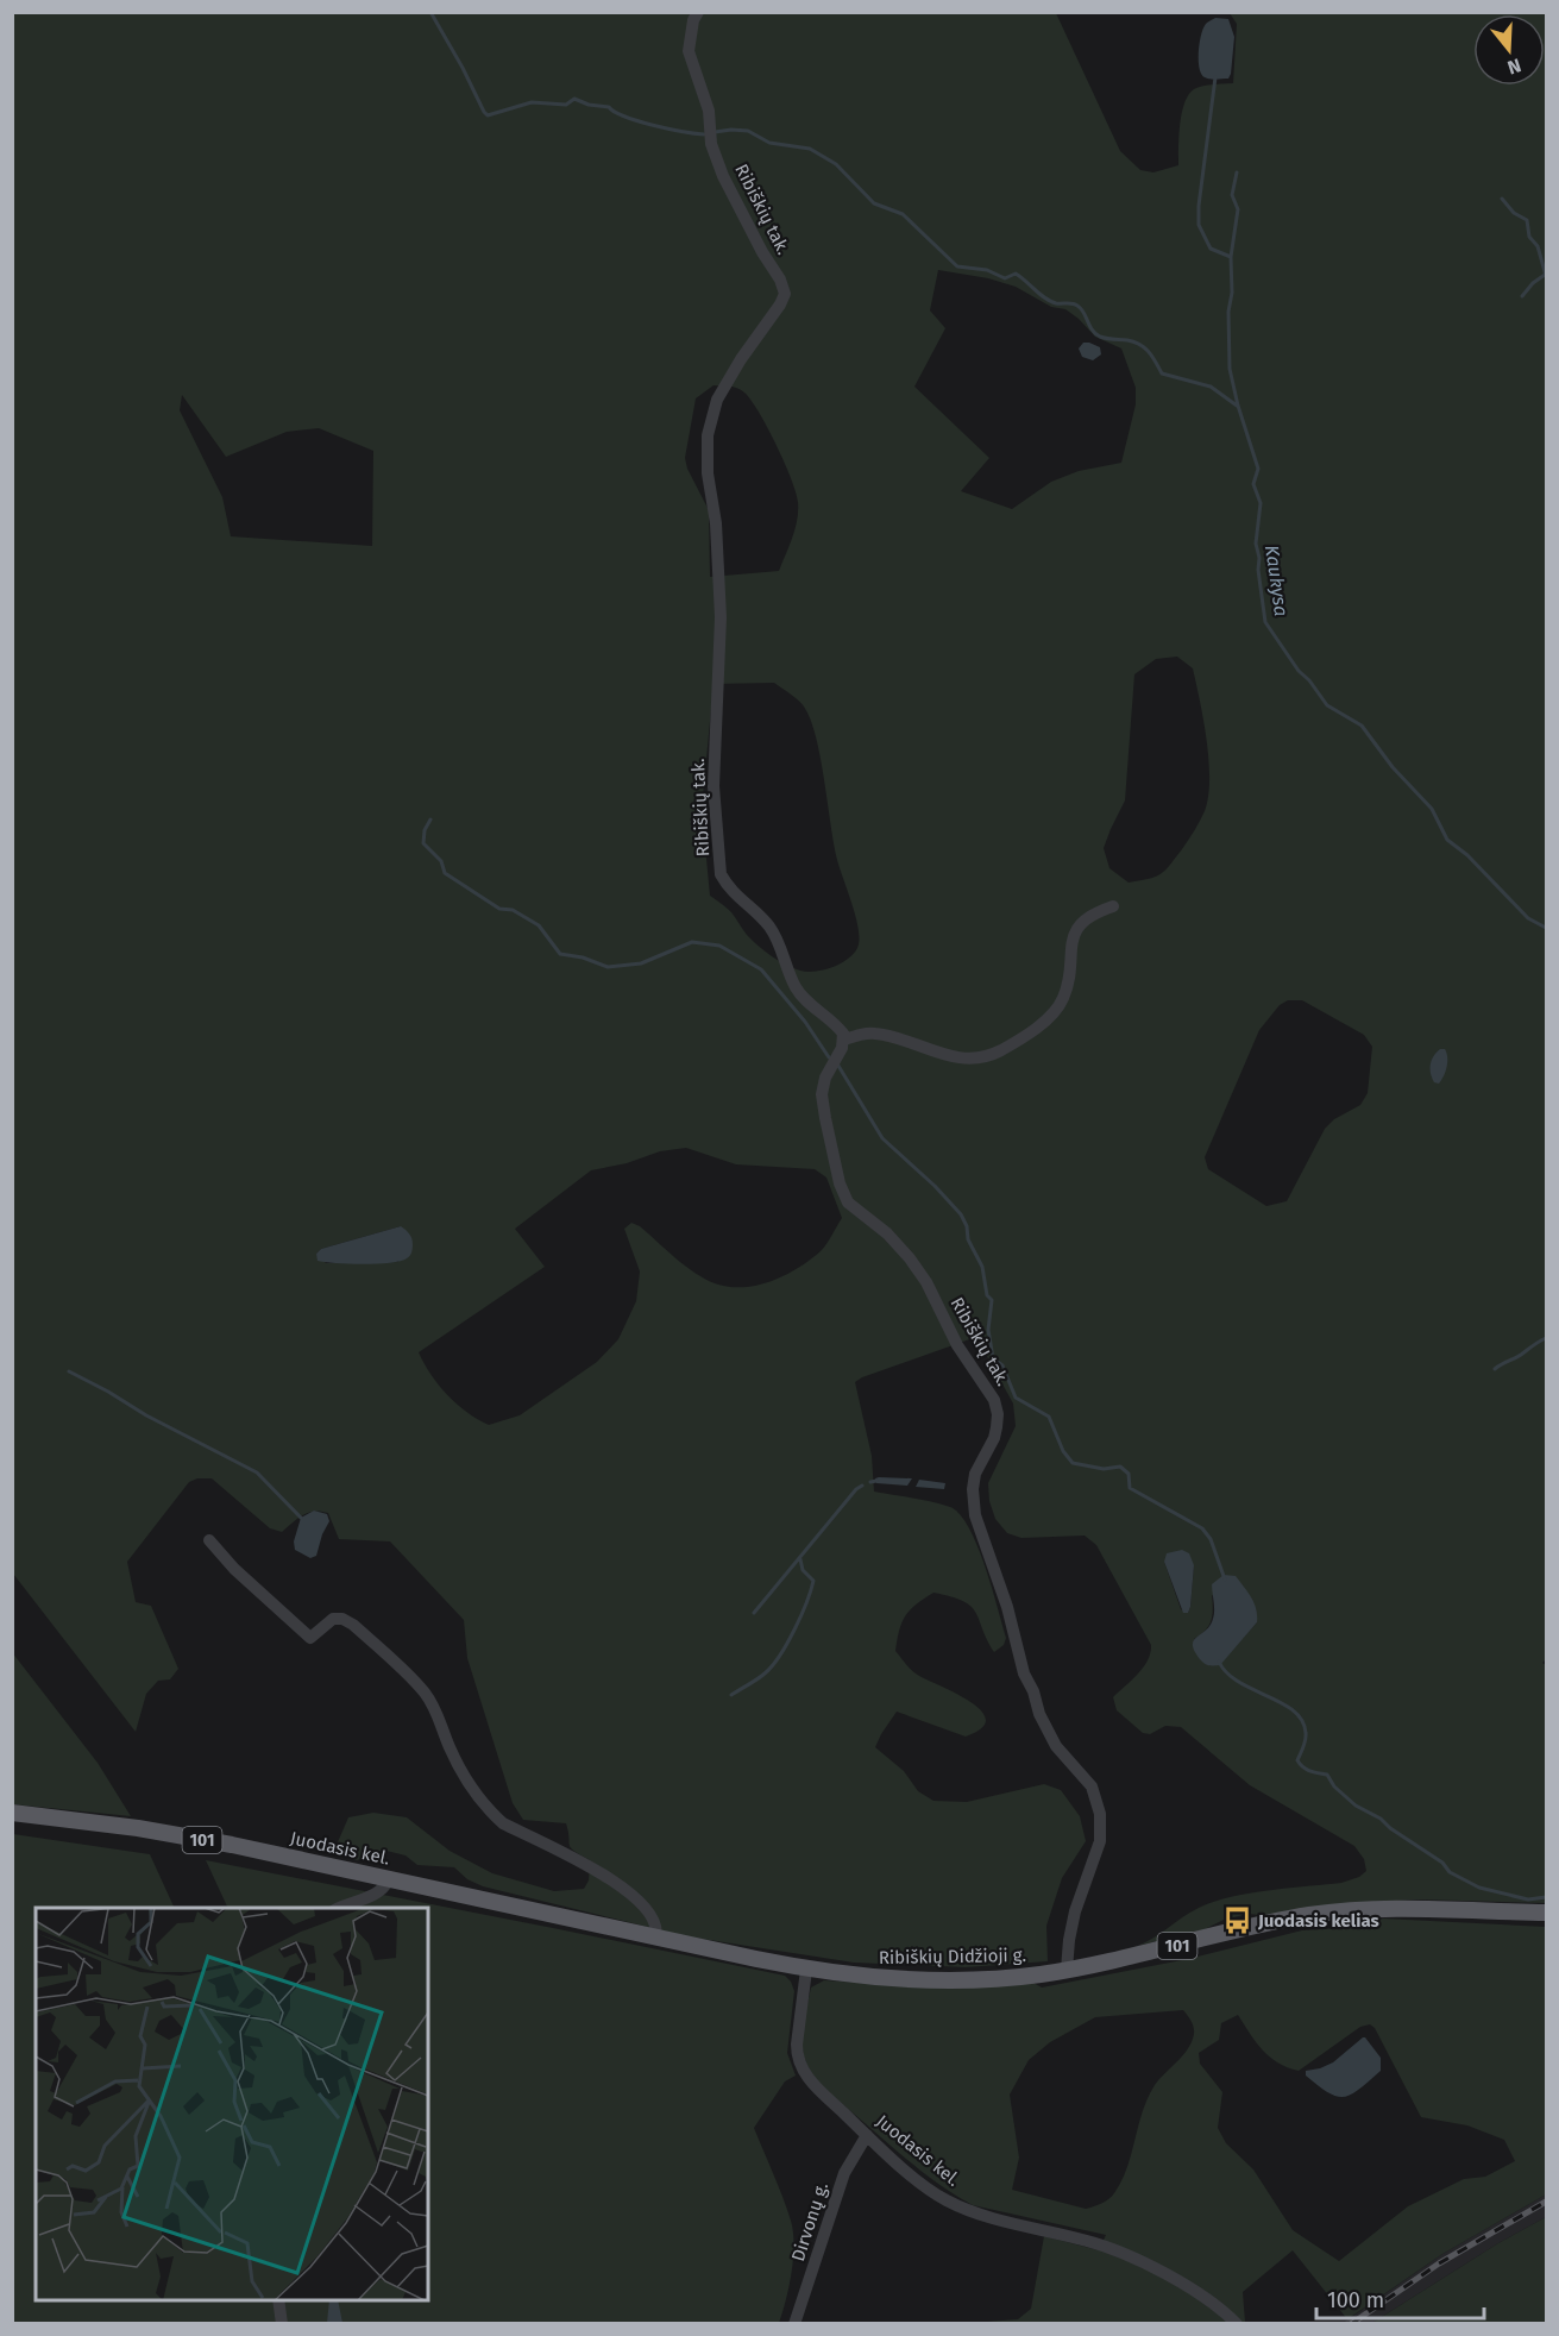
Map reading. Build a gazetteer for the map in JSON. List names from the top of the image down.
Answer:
{
  "streets": {
    "main road": ["101", "Juodasis kel.", "Ribiškių Didžioji g."],
    "street": ["Ribiškių tak.", "Dirvonų g."]
  },
  "crossings": [
    ["Ribiškių tak.", "Ribiškių Didžioji g."],
    ["Juodasis kel.", "Ribiškių Didžioji g."],
    ["Juodasis kel.", "Dirvonų g."]
  ],
  "water": ["Kaukysa"],
  "places": {
    "bus stop": ["Juodasis kelias"]
  },
  "scale_bar": "100 m",
  "north": "bottom"
}
